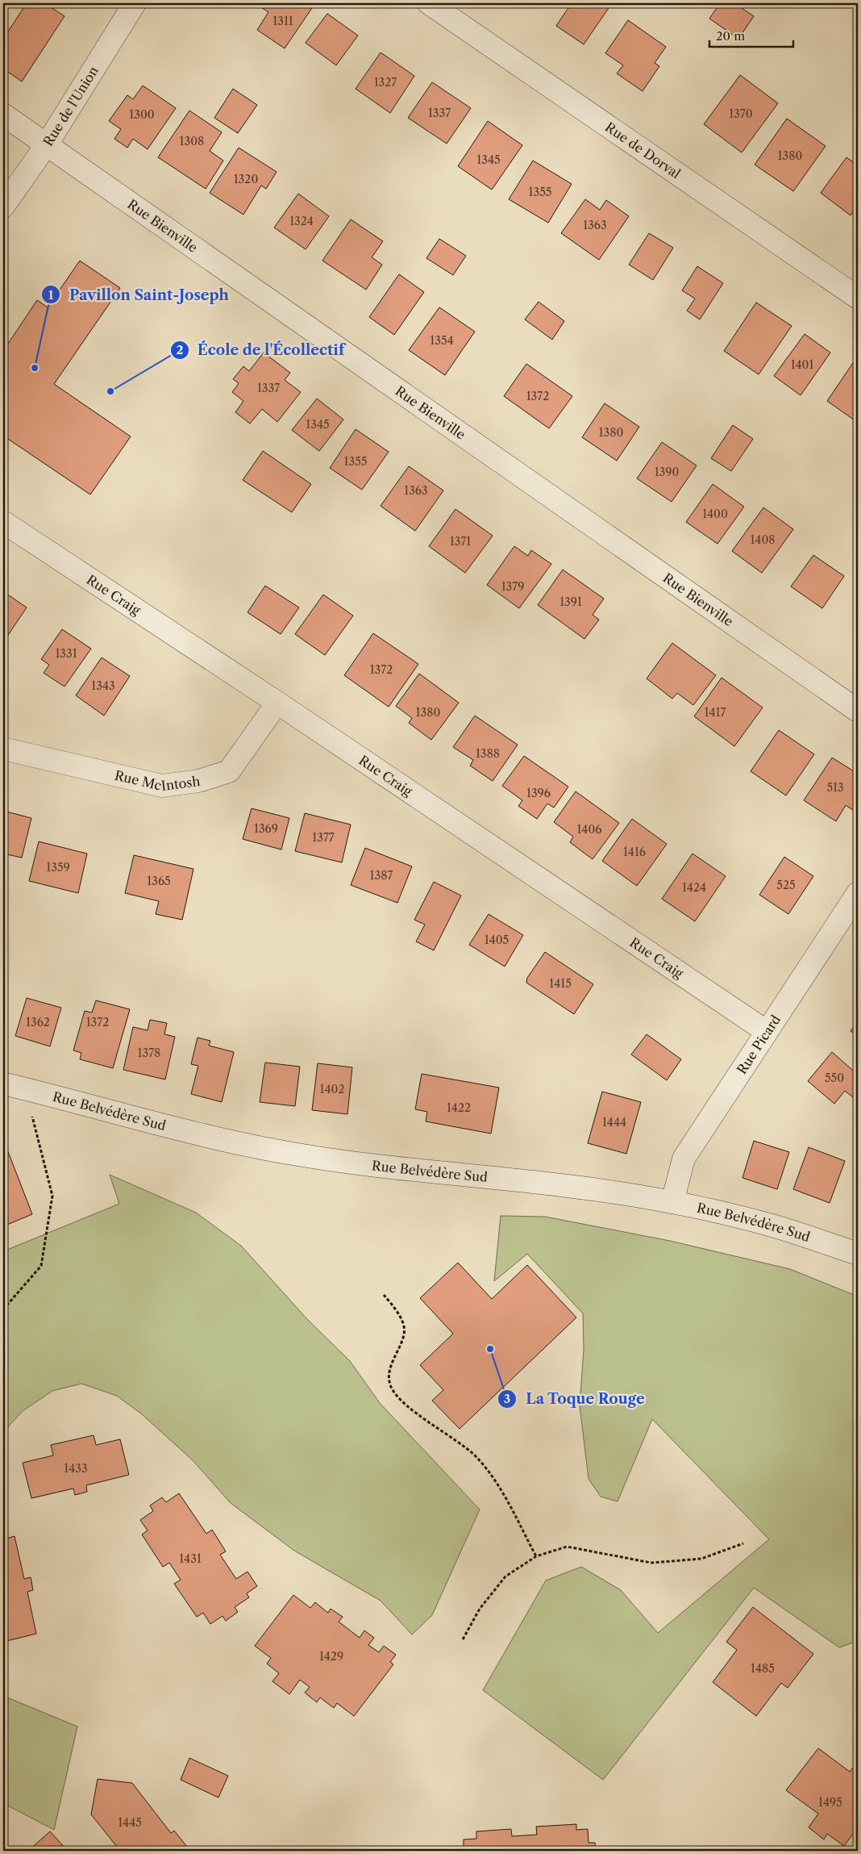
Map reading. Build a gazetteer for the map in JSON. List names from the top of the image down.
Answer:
{
  "streets": {
    "street": [
      "Rue de l'Union",
      "Rue de Dorval",
      "Rue Bienville",
      "Rue Craig",
      "Rue McIntosh",
      "Rue Picard",
      "Rue Belvédère Sud"
    ]
  },
  "crossings": [
    ["Rue de l'Union", "Rue Bienville"],
    ["Rue Craig", "Rue McIntosh"],
    ["Rue Craig", "Rue Picard"],
    ["Rue Picard", "Rue Belvédère Sud"]
  ],
  "places": ["Pavillon Saint-Joseph", "École de l'Écollectif", "La Toque Rouge"],
  "house_numbers": [
    "1311",
    "1327",
    "1337",
    "1370",
    "1300",
    "1308",
    "1380",
    "1345",
    "1320",
    "1355",
    "1324",
    "1363",
    "1354",
    "1401",
    "1337",
    "1372",
    "1345",
    "1380",
    "1355",
    "1390",
    "1363",
    "1400",
    "1408",
    "1371",
    "1379",
    "1391",
    "1331",
    "1372",
    "1343",
    "1380",
    "1417",
    "1388",
    "513",
    "1396",
    "1369",
    "1406",
    "1377",
    "1416",
    "1359",
    "1387",
    "1365",
    "525",
    "1424",
    "1405",
    "1415",
    "1362",
    "1372",
    "1378",
    "550",
    "1402",
    "1422",
    "1444",
    "1433",
    "1431",
    "1429",
    "1485",
    "1495",
    "1445"
  ],
  "scale_bar": "20 m"
}
